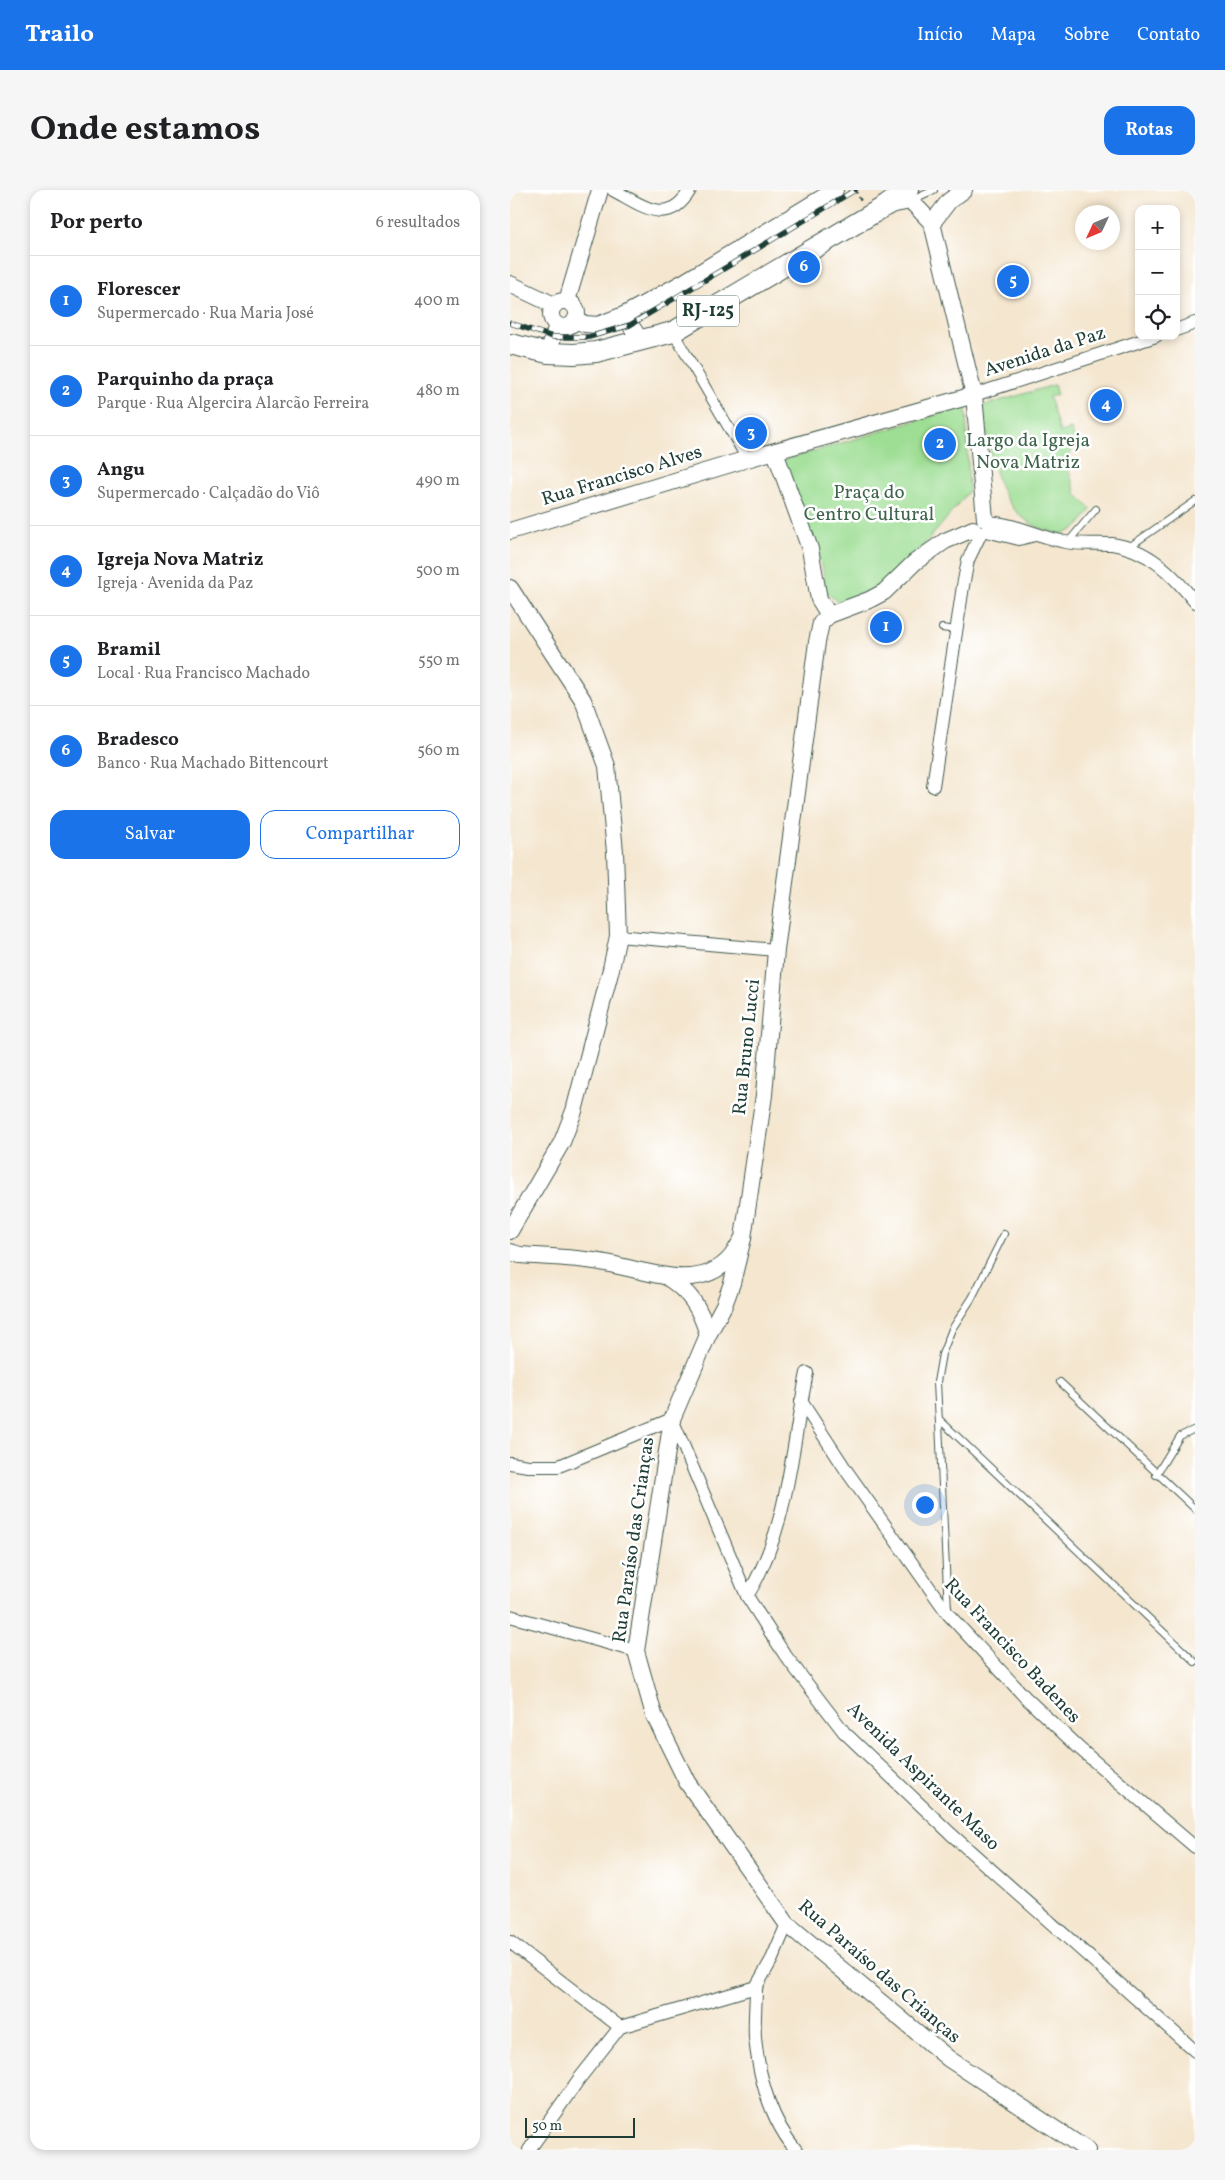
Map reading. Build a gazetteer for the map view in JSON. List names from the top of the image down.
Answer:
{
  "streets": {
    "main road": ["RJ-125"],
    "street": [
      "Avenida da Paz",
      "Rua Francisco Alves",
      "Rua Bruno Lucci",
      "Rua Paraíso das Crianças",
      "Rua Francisco Badenes",
      "Avenida Aspirante Maso"
    ]
  },
  "crossings": [
    ["Avenida da Paz", "Rua Francisco Alves"],
    ["Rua Bruno Lucci", "Rua Paraíso das Crianças"],
    ["Rua Paraíso das Crianças", "Avenida Aspirante Maso"]
  ],
  "parks": ["Largo da Igreja Nova Matriz", "Praça do Centro Cultural"],
  "scale_bar": "50 m",
  "north": "bottom left",
  "page": {
    "header": "Trailo",
    "nav": [
      "Início",
      "Mapa",
      "Sobre",
      "Contato"
    ],
    "title": "Onde estamos",
    "buttons": [
      "Rotas",
      ["Salvar", "Compartilhar"]
    ],
    "heading": ["Por perto", "6 resultados"],
    "map_buttons": ["+", "−"],
    "pins": [
      "6",
      "5",
      "4",
      "3",
      "2",
      "1"
    ],
    "list": [
      {
        "mark": "1",
        "name": "Florescer",
        "note": "Supermercado · Rua Maria José",
        "value": "400 m"
      },
      {
        "mark": "2",
        "name": "Parquinho da praça",
        "note": "Parque · Rua Algercira Alarcão Ferreira",
        "value": "480 m"
      },
      {
        "mark": "3",
        "name": "Angu",
        "note": "Supermercado · Calçadão do Viô",
        "value": "490 m"
      },
      {
        "mark": "4",
        "name": "Igreja Nova Matriz",
        "note": "Igreja · Avenida da Paz",
        "value": "500 m"
      },
      {
        "mark": "5",
        "name": "Bramil",
        "note": "Local · Rua Francisco Machado",
        "value": "550 m"
      },
      {
        "mark": "6",
        "name": "Bradesco",
        "note": "Banco · Rua Machado Bittencourt",
        "value": "560 m"
      }
    ],
    "scale": "50 m"
  }
}
